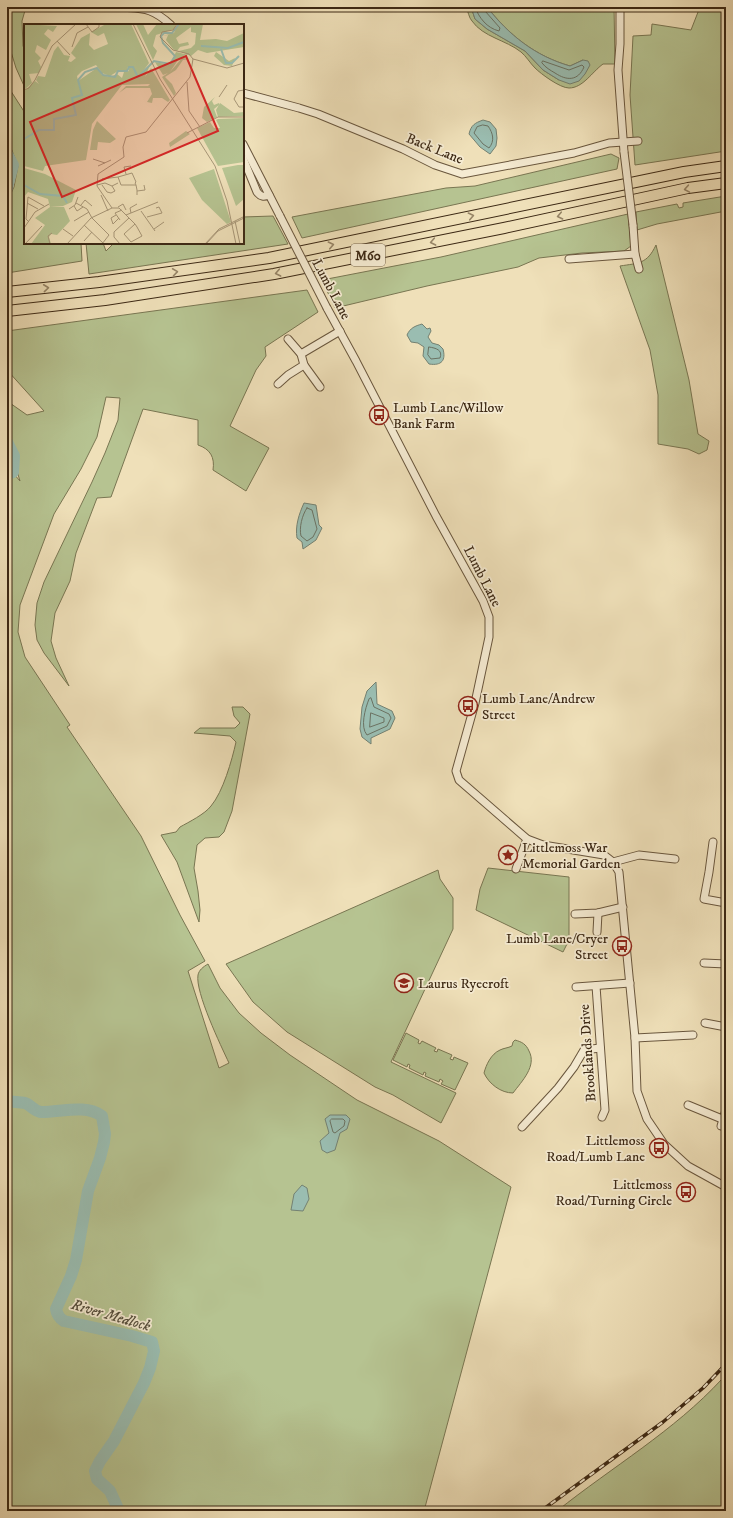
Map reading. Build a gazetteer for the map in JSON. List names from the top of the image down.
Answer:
{
  "streets": {
    "highway": ["M60"],
    "street": ["Back Lane", "Lumb Lane", "Brooklands Drive"]
  },
  "water": ["River Medlock"],
  "places": {
    "bus stop": [
      "Lumb Lane/Willow Bank Farm",
      "Lumb Lane/Andrew Street",
      "Lumb Lane/Cryer Street",
      "Littlemoss Road/Lumb Lane",
      "Littlemoss Road/Turning Circle"
    ],
    "place": ["Littlemoss War Memorial Garden"],
    "school or university": ["Laurus Ryecroft"]
  }
}
